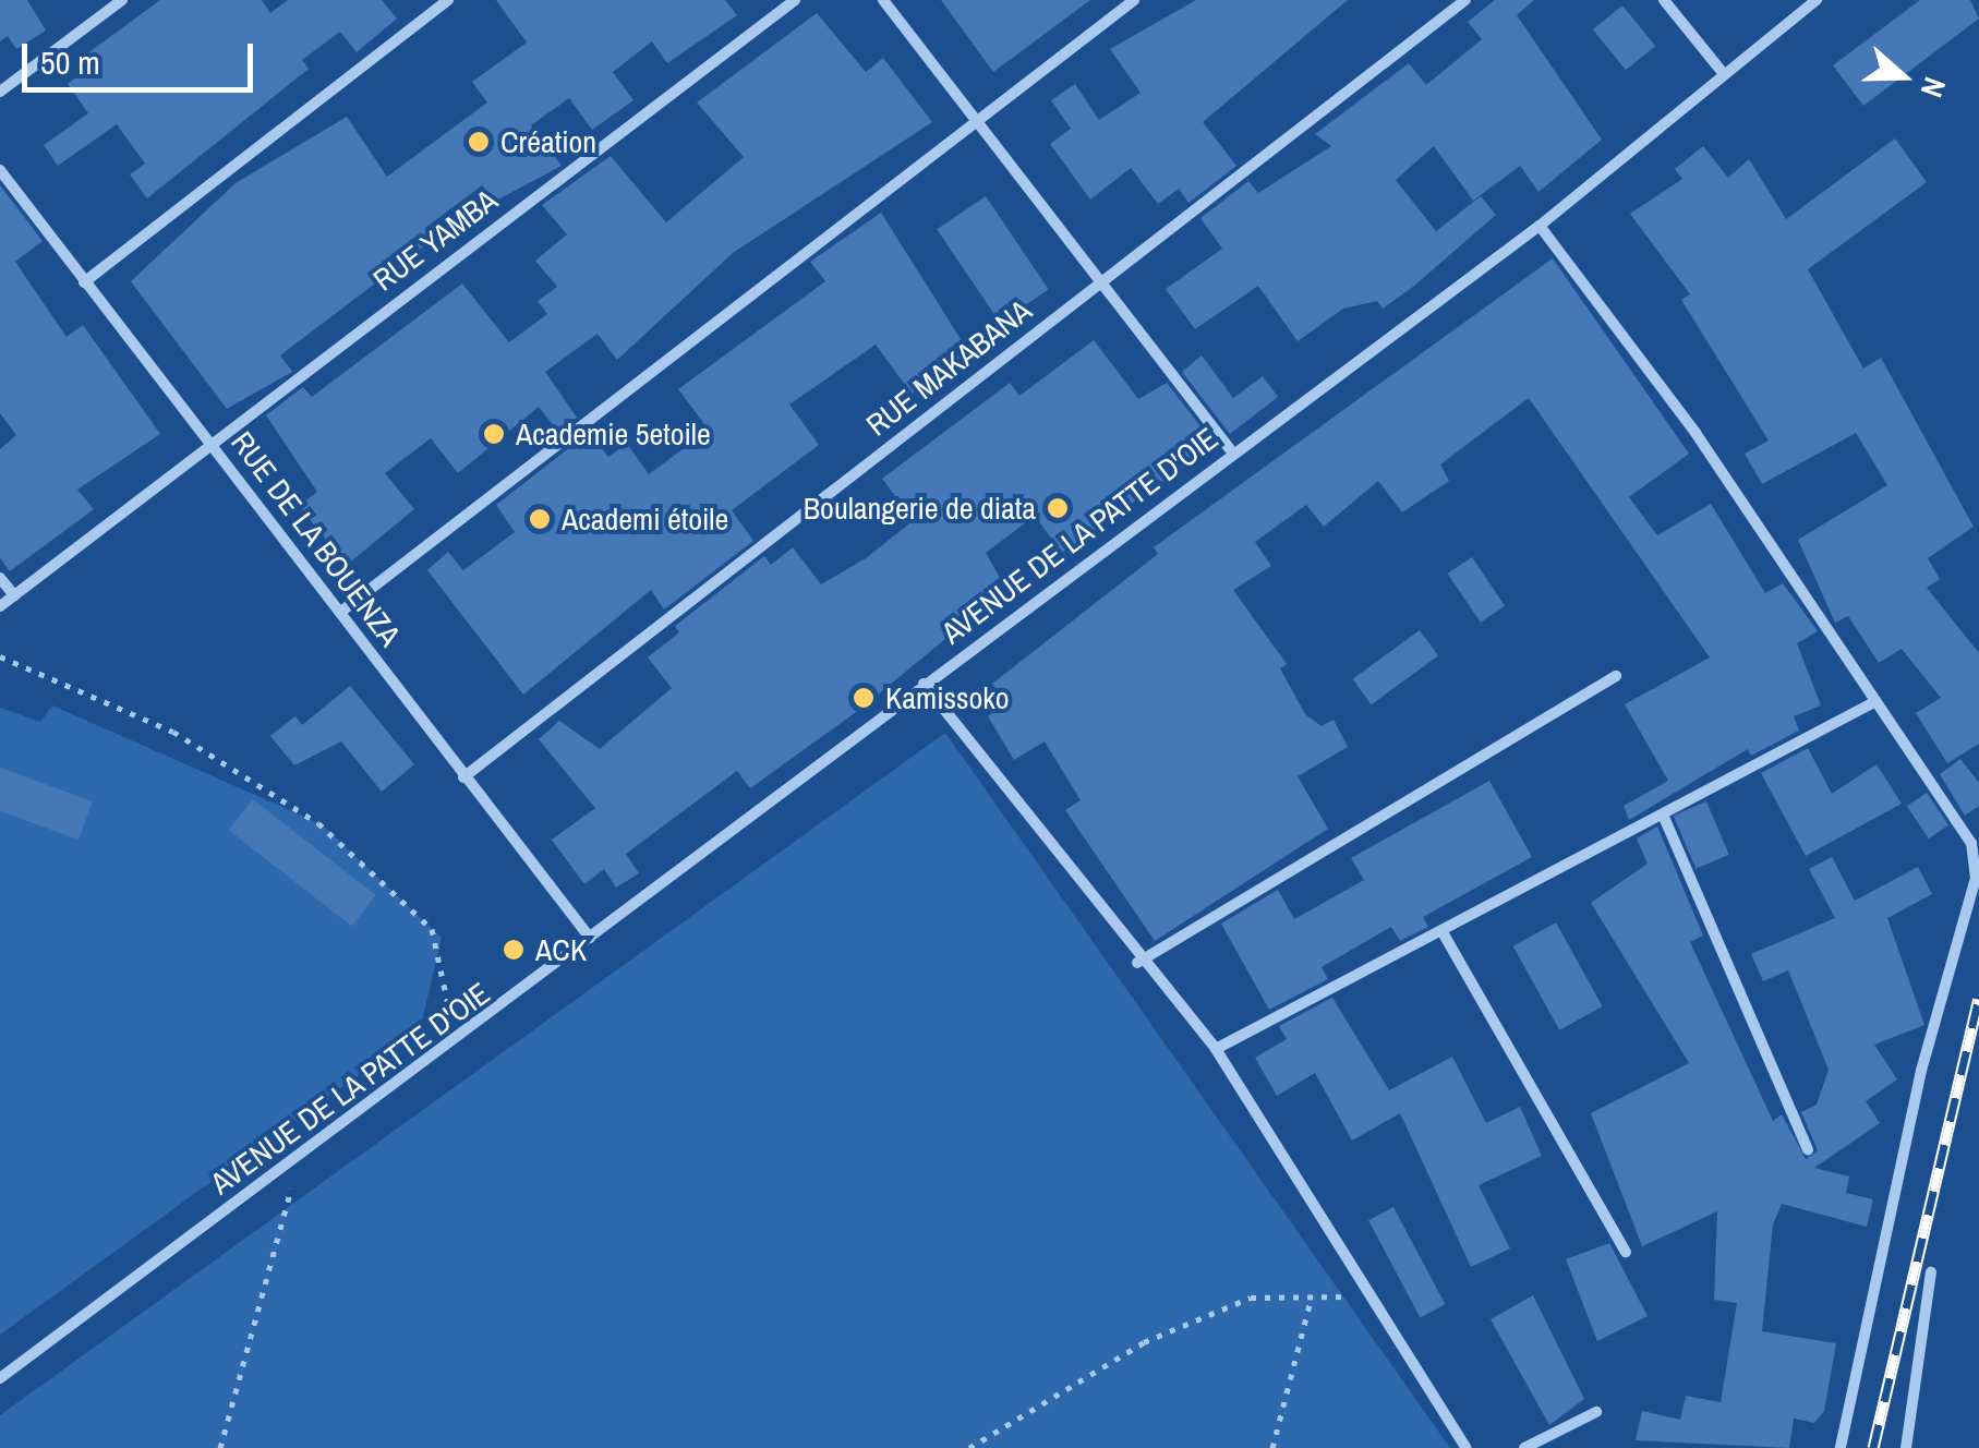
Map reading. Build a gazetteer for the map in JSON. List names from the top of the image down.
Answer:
{
  "streets": {
    "street": [
      "RUE YAMBA",
      "RUE MAKABANA",
      "AVENUE DE LA PATTE D'OIE",
      "RUE DE LA BOUENZA"
    ]
  },
  "crossings": [
    ["RUE YAMBA", "RUE DE LA BOUENZA"],
    ["RUE MAKABANA", "RUE DE LA BOUENZA"],
    ["AVENUE DE LA PATTE D'OIE", "RUE DE LA BOUENZA"]
  ],
  "places": [
    "Création",
    "Academie 5etoile",
    "Boulangerie de diata",
    "Academi étoile",
    "Kamissoko",
    "ACK"
  ],
  "scale_bar": "50 m",
  "north": "right"
}
